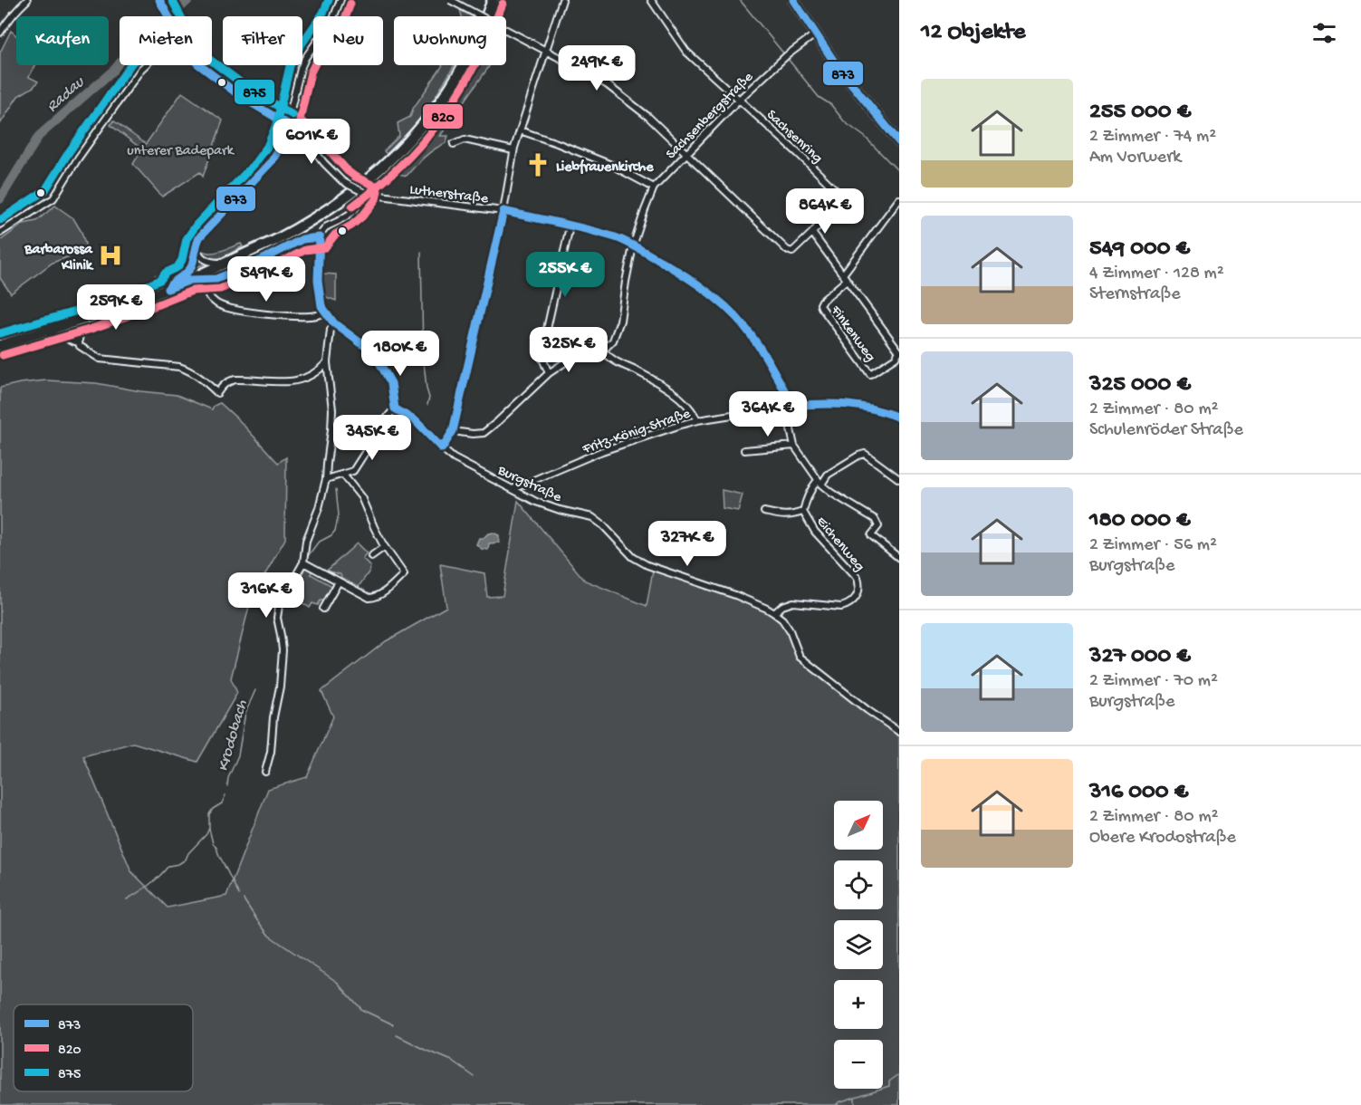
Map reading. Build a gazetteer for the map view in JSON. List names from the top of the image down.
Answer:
{
  "streets": {
    "street": [
      "Sachsenbergstraße",
      "Sachsenring",
      "Lutherstraße",
      "Finkenweg",
      "Fritz-König-Straße",
      "Burgstraße",
      "Eichenweg"
    ]
  },
  "crossings": [
    ["Sachsenbergstraße", "Sachsenring"],
    ["Sachsenbergstraße", "Lutherstraße"],
    ["Lutherstraße", "Fritz-König-Straße"],
    ["Fritz-König-Straße", "Burgstraße"],
    ["Burgstraße", "Eichenweg"]
  ],
  "water": ["Radau", "Krodobach"],
  "parks": ["unterer Badepark"],
  "places": {
    "church": ["Liebfrauenkirche"],
    "hospital": ["Barbarossa Klinik"]
  },
  "lines": ["transit line 873", "transit line 875", "transit line 820"],
  "legend": ["873", "820", "875"],
  "north": "top right",
  "page": {
    "heading": "12 Objekte",
    "chip": [
      "Kaufen",
      "Mieten",
      "Filter",
      "Neu",
      "Wohnung"
    ],
    "price": [
      "249K €",
      "601K €",
      "864K €",
      "255K €",
      "549K €",
      "259K €",
      "325K €",
      "180K €",
      "364K €",
      "345K €",
      "327K €",
      "316K €"
    ],
    "list": [
      {
        "name": "255 000 €",
        "note": "2 Zimmer · 74 m² · Am Vorwerk"
      },
      {
        "name": "549 000 €",
        "note": "4 Zimmer · 128 m² · Sternstraße"
      },
      {
        "name": "325 000 €",
        "note": "2 Zimmer · 80 m² · Schulenröder Straße"
      },
      {
        "name": "180 000 €",
        "note": "2 Zimmer · 56 m² · Burgstraße"
      },
      {
        "name": "327 000 €",
        "note": "2 Zimmer · 70 m² · Burgstraße"
      },
      {
        "name": "316 000 €",
        "note": "2 Zimmer · 80 m² · Obere Krodostraße"
      }
    ],
    "map_buttons": ["+", "−"]
  }
}
